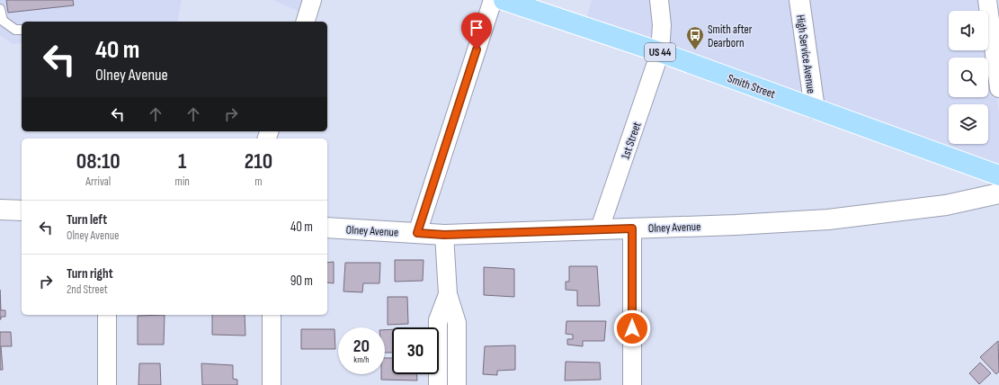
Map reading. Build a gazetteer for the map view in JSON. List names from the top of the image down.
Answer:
{
  "streets": {
    "main road": ["US 44", "Smith Street"],
    "street": ["High Service Avenue", "1st Street", "Olney Avenue"]
  },
  "crossings": [
    ["High Service Avenue", "Smith Street"],
    ["Smith Street", "1st Street"],
    ["1st Street", "Olney Avenue"]
  ],
  "places": {
    "bus stop": ["Smith after Dearborn"]
  },
  "page": {
    "turn": ["40 m", "Olney Avenue"],
    "eta": [
      "08:10",
      "Arrival",
      "1",
      "min",
      "210",
      "m"
    ],
    "list": [
      {
        "name": "Turn left",
        "note": "Olney Avenue",
        "value": "40 m"
      },
      {
        "name": "Turn right",
        "note": "2nd Street",
        "value": "90 m"
      }
    ],
    "speed": "20 km/h",
    "limit": "30"
  }
}
